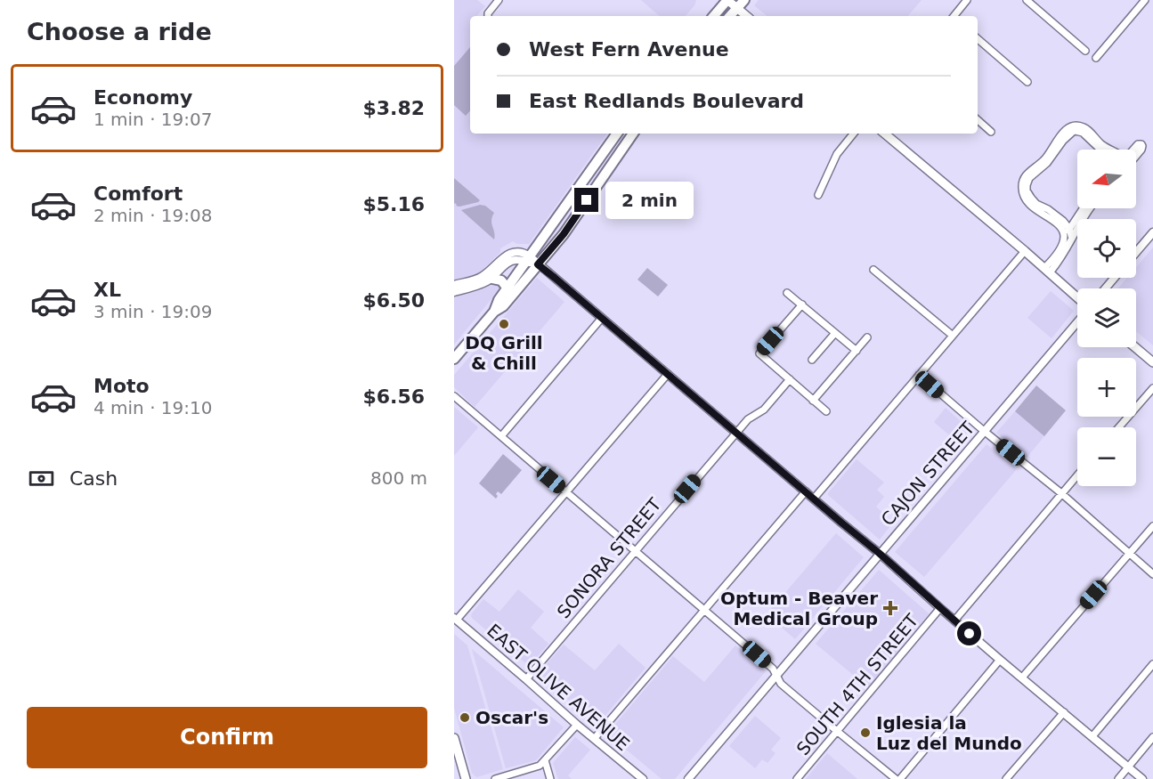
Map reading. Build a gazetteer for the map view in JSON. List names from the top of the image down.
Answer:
{
  "streets": {
    "street": [
      "CAJON STREET",
      "SONORA STREET",
      "SOUTH 4TH STREET",
      "EAST OLIVE AVENUE"
    ]
  },
  "crossings": [
    ["SONORA STREET", "EAST OLIVE AVENUE"]
  ],
  "places": {
    "other": ["DQ Grill & Chill", "Oscar's", "Iglesia la Luz del Mundo"],
    "health": ["Optum - Beaver Medical Group"]
  },
  "north": "left",
  "page": {
    "heading": "Choose a ride",
    "banner": ["West Fern Avenue", "East Redlands Boulevard"],
    "list": [
      {
        "name": "Economy",
        "note": "1 min · 19:07",
        "value": "$3.82"
      },
      {
        "name": "Comfort",
        "note": "2 min · 19:08",
        "value": "$5.16"
      },
      {
        "name": "XL",
        "note": "3 min · 19:09",
        "value": "$6.50"
      },
      {
        "name": "Moto",
        "note": "4 min · 19:10",
        "value": "$6.56"
      }
    ],
    "map_buttons": ["+", "−"],
    "bubble": "2 min",
    "pay": ["Cash", "800 m"],
    "buttons": "Confirm"
  }
}
